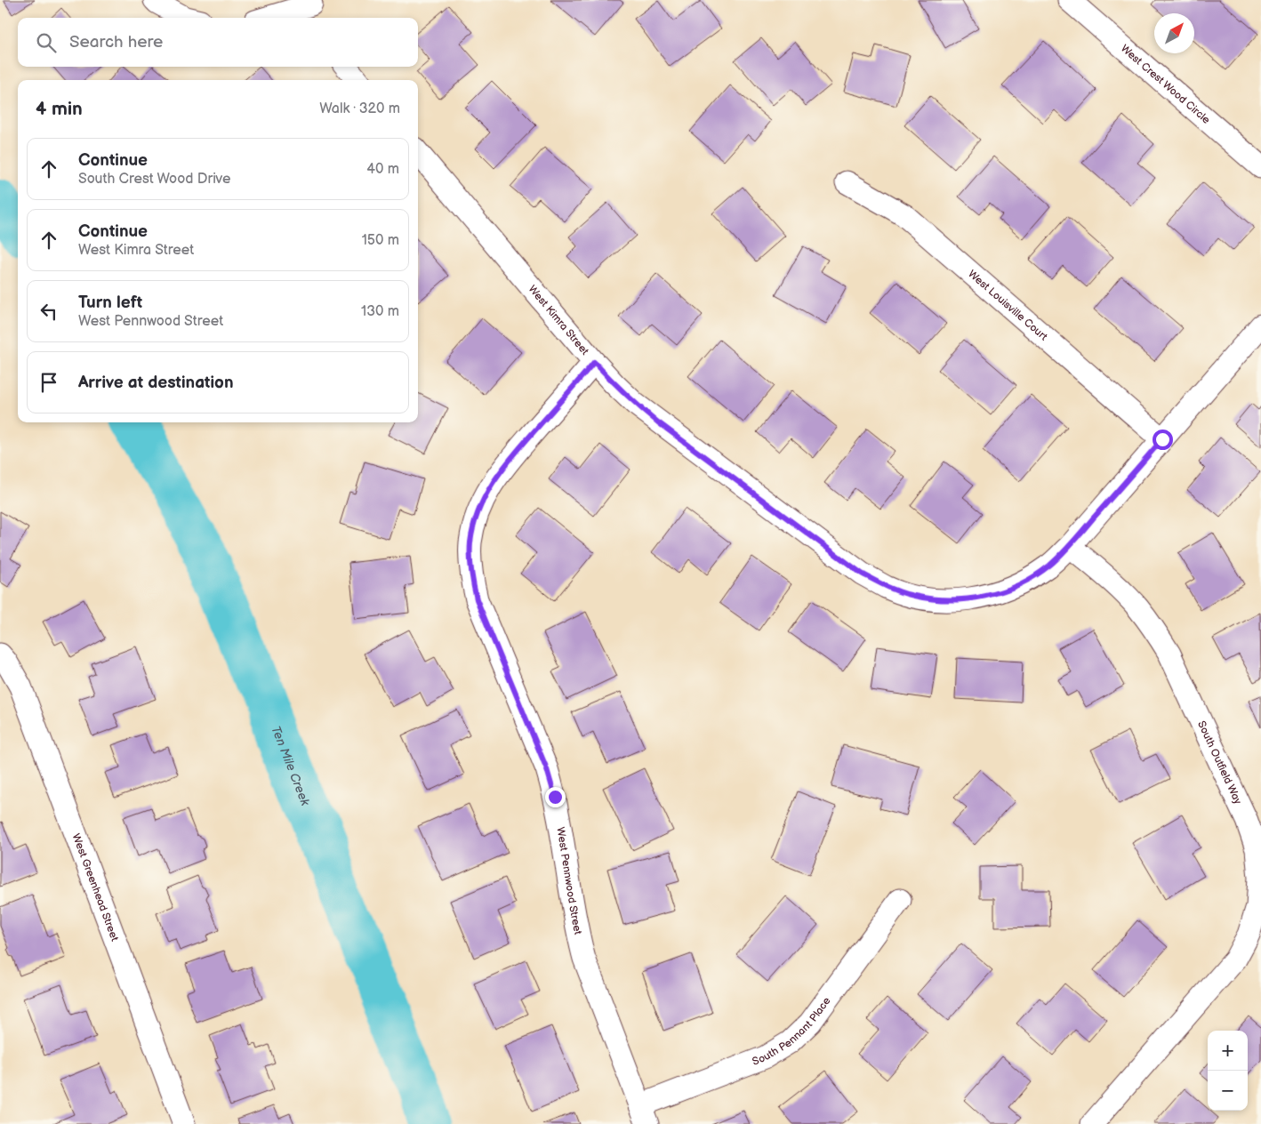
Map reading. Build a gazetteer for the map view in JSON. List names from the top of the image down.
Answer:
{
  "streets": {
    "street": [
      "West Crest Wood Circle",
      "West Louisville Court",
      "West Kimra Street",
      "South Outfield Way",
      "West Pennwood Street",
      "West Greenhead Street",
      "South Pennant Place"
    ]
  },
  "crossings": [
    ["West Louisville Court", "West Kimra Street"],
    ["West Kimra Street", "South Outfield Way"],
    ["West Kimra Street", "West Pennwood Street"],
    ["West Pennwood Street", "South Pennant Place"]
  ],
  "water": ["Ten Mile Creek"],
  "north": "top right",
  "page": {
    "search": "Search here",
    "heading": ["4 min", "Walk · 320 m"],
    "list": [
      ["Continue", "South Crest Wood Drive", "40 m"],
      ["Continue", "West Kimra Street", "150 m"],
      ["Turn left", "West Pennwood Street", "130 m"],
      "Arrive at destination"
    ],
    "map_buttons": ["+", "−"]
  }
}
